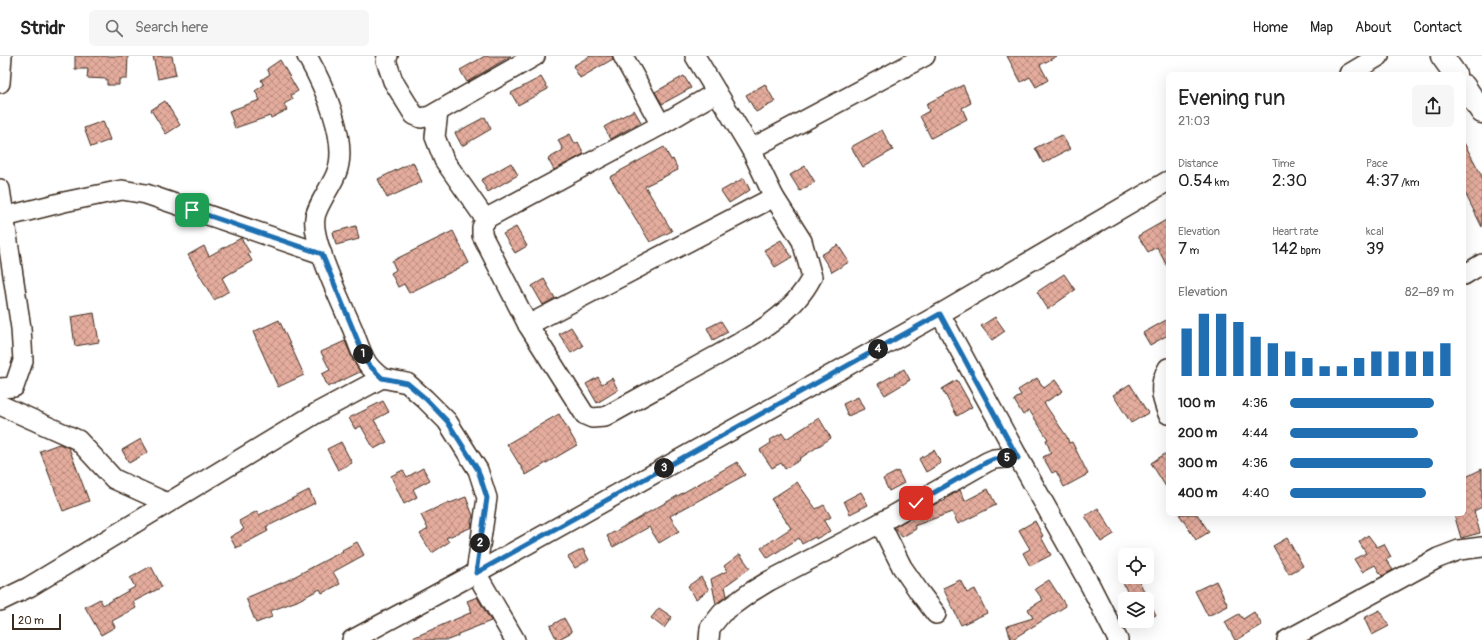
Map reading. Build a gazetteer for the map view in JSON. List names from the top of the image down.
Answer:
{
  "scale_bar": "20 m",
  "page": {
    "header": "Stridr",
    "search": "Search here",
    "nav": [
      "Home",
      "Map",
      "About",
      "Contact"
    ],
    "heading": ["Evening run", "21:03"],
    "stats": [
      ["Distance", "0.54 km"],
      ["Time", "2:30"],
      ["Pace", "4:37 /km"],
      ["Elevation", "7 m"],
      ["Heart rate", "142 bpm"],
      ["kcal", "39"]
    ],
    "chart": ["Elevation", "82–89 m"],
    "pins": [
      "4",
      "1",
      "5",
      "3",
      "2"
    ],
    "list": [
      {
        "name": "100 m",
        "note": "4:36"
      },
      {
        "name": "200 m",
        "note": "4:44"
      },
      {
        "name": "300 m",
        "note": "4:36"
      },
      {
        "name": "400 m",
        "note": "4:40"
      }
    ],
    "scale": "20 m"
  }
}
